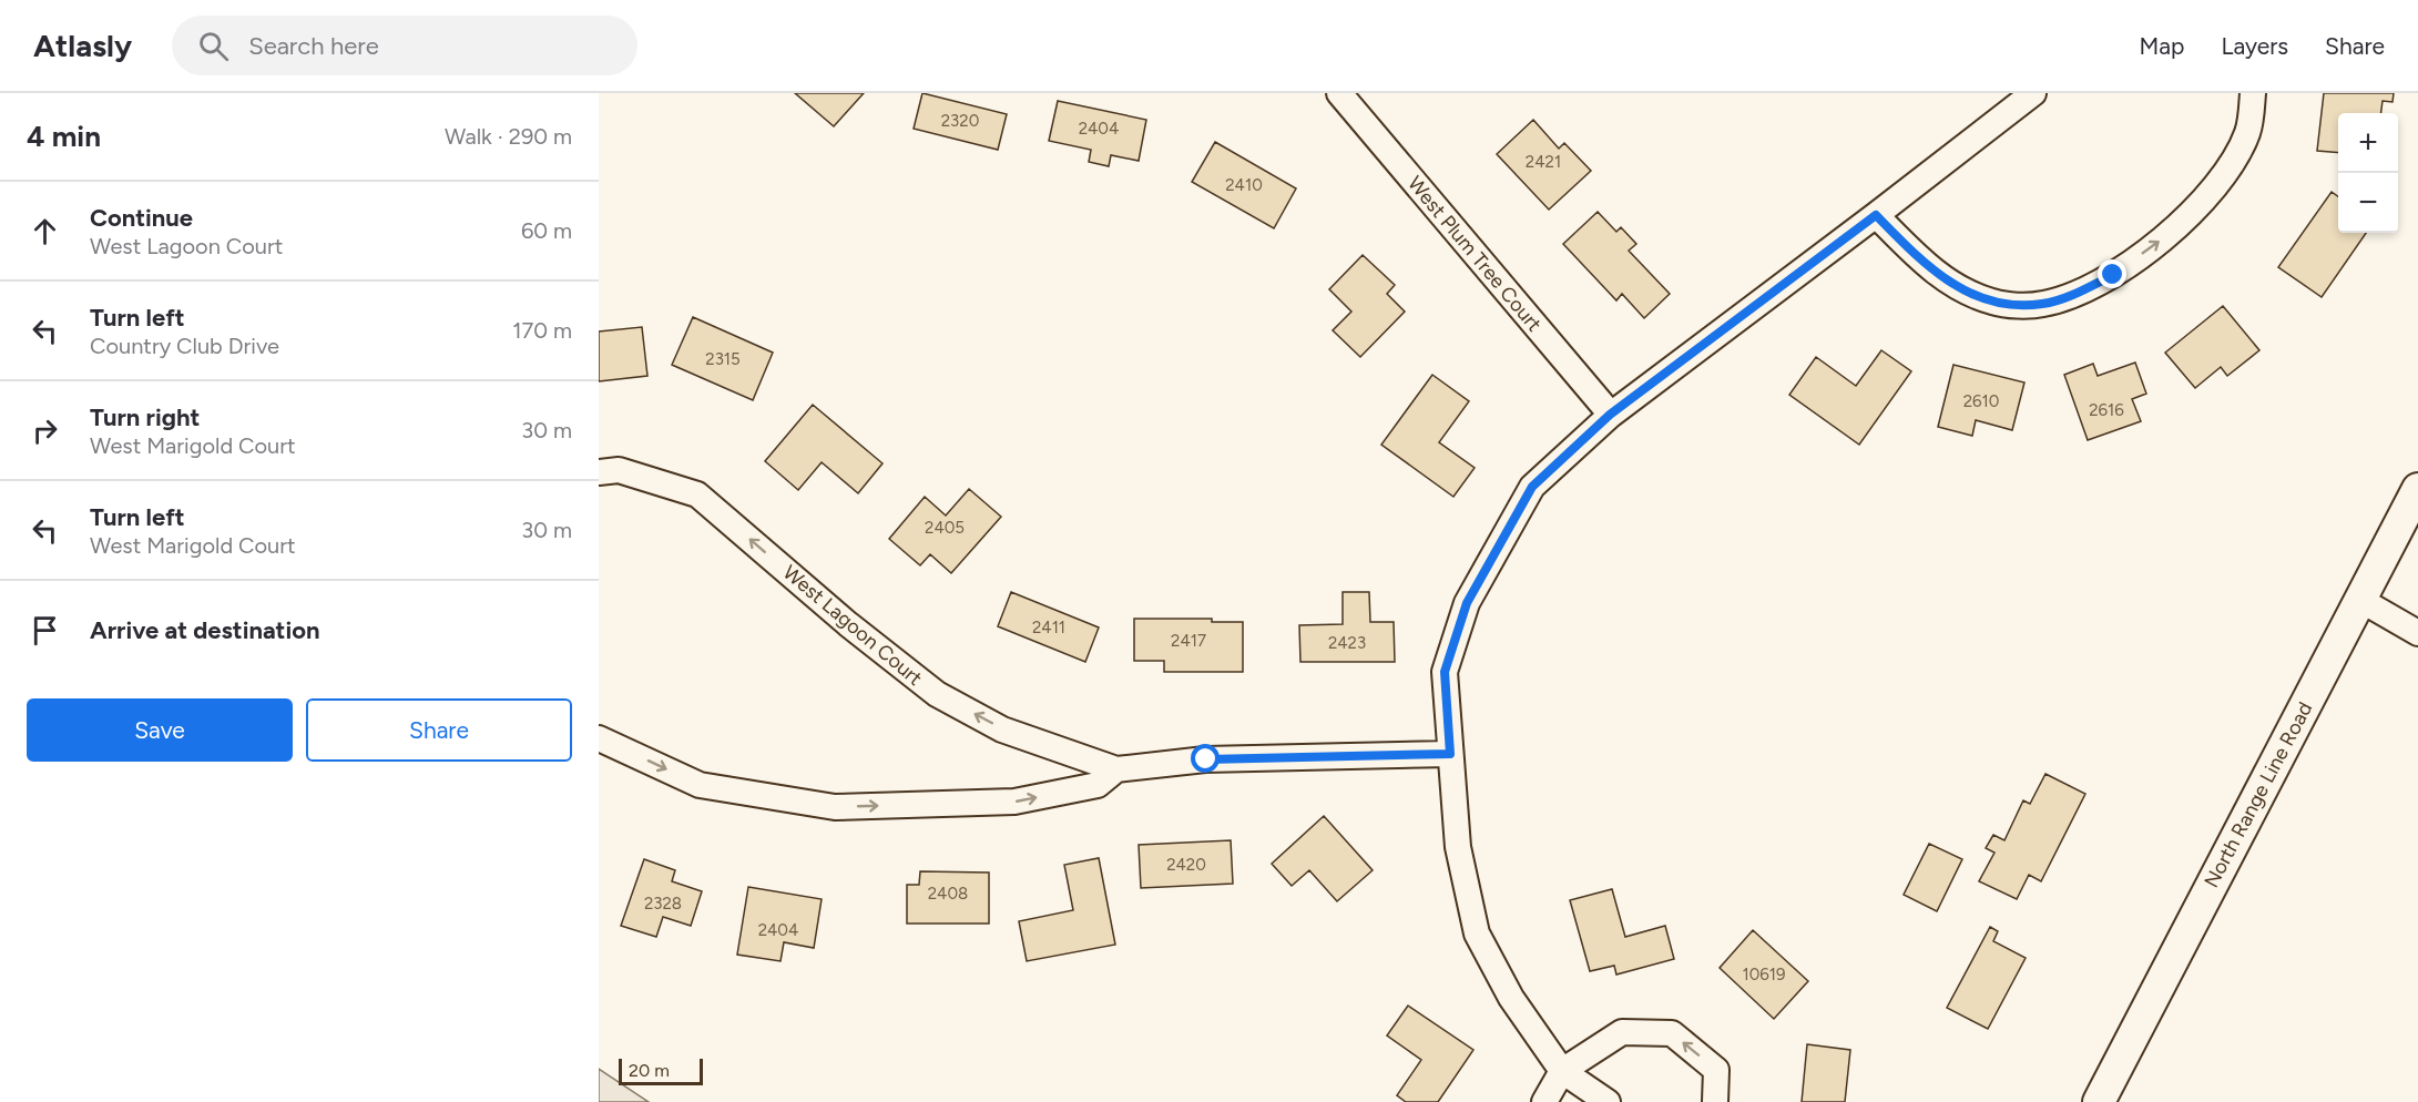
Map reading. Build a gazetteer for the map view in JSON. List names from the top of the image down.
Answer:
{
  "streets": {
    "street": ["West Plum Tree Court", "West Lagoon Court", "North Range Line Road"]
  },
  "house_numbers": [
    "2320",
    "2404",
    "2421",
    "2410",
    "2315",
    "2610",
    "2616",
    "2405",
    "2411",
    "2417",
    "2423",
    "2420",
    "2408",
    "2328",
    "2404",
    "10619"
  ],
  "scale_bar": "20 m",
  "page": {
    "header": "Atlasly",
    "search": "Search here",
    "nav": ["Map", "Layers", "Share"],
    "heading": ["4 min", "Walk · 290 m"],
    "map_buttons": ["+", "−"],
    "list": [
      ["Continue", "West Lagoon Court", "60 m"],
      ["Turn left", "Country Club Drive", "170 m"],
      ["Turn right", "West Marigold Court", "30 m"],
      ["Turn left", "West Marigold Court", "30 m"],
      "Arrive at destination"
    ],
    "buttons": ["Save", "Share"],
    "scale": "20 m"
  }
}
